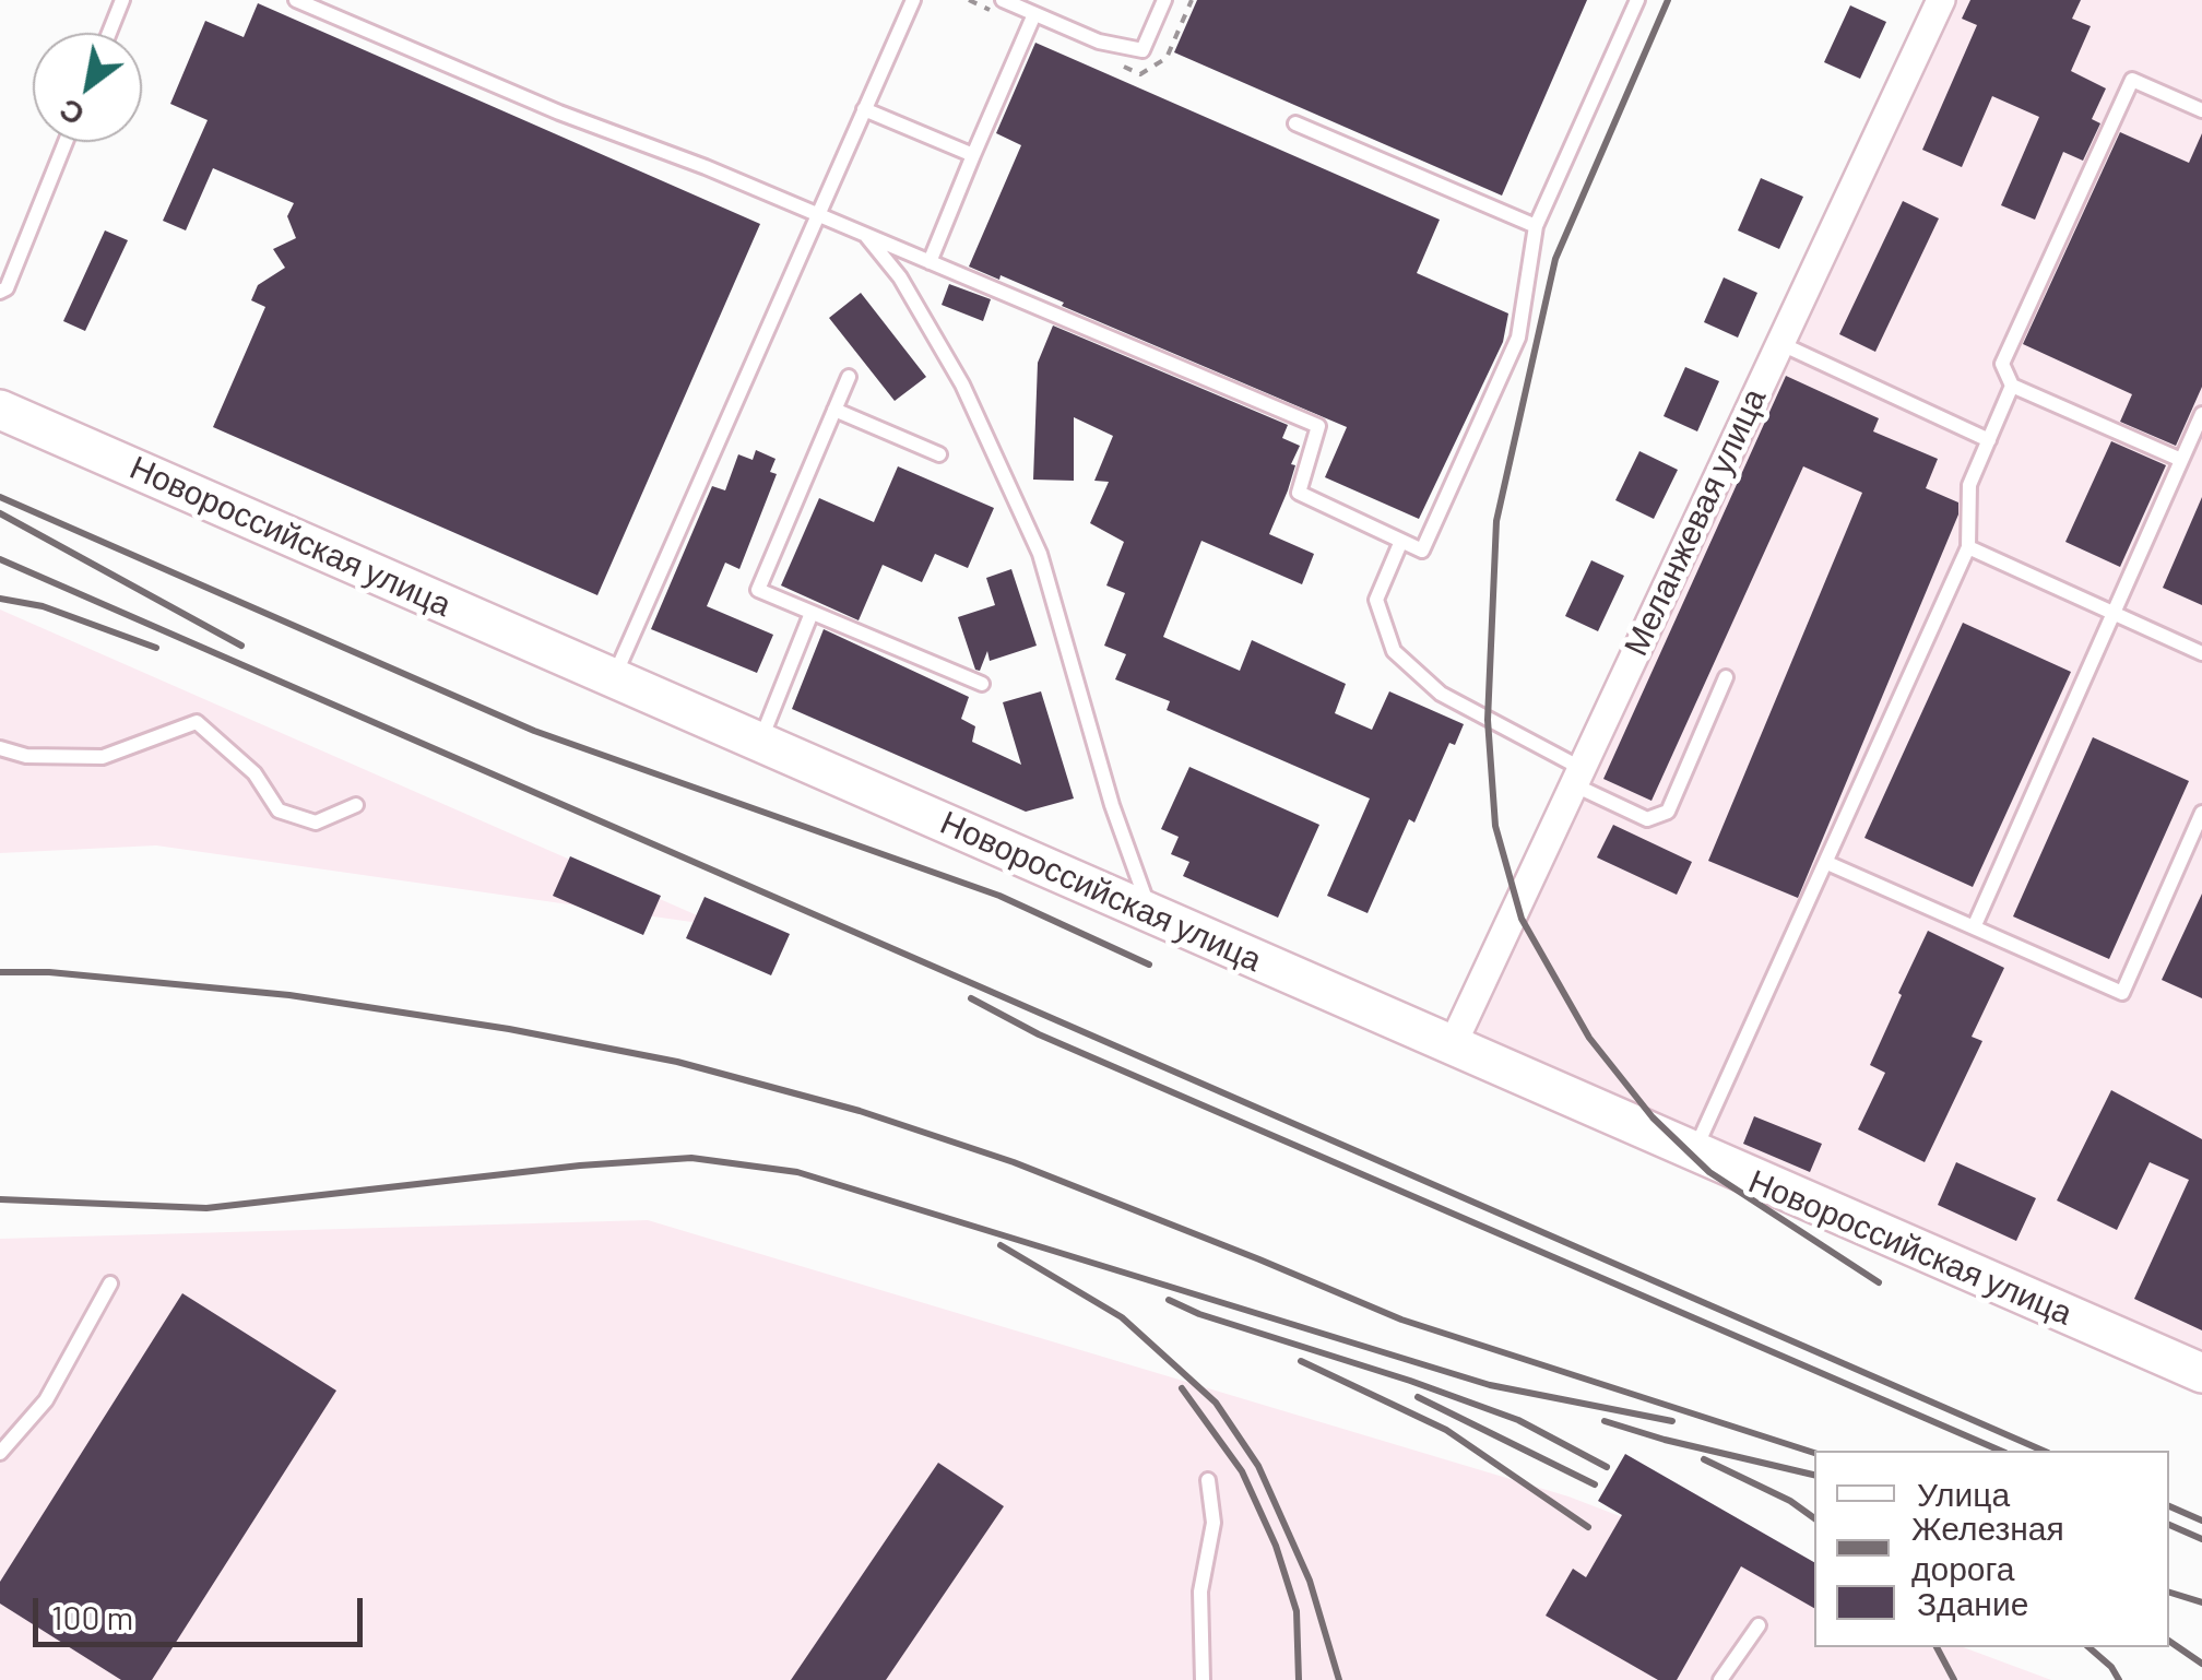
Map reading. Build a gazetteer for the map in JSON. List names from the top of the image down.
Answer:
{
  "streets": {
    "main road": ["Новороссийская улица"],
    "street": ["Меланжевая улица"]
  },
  "crossings": [
    ["Меланжевая улица", "Новороссийская улица"]
  ],
  "legend": ["Улица", "Железная дорога", "Здание"],
  "scale_bar": "100 m",
  "north": "bottom left"
}
